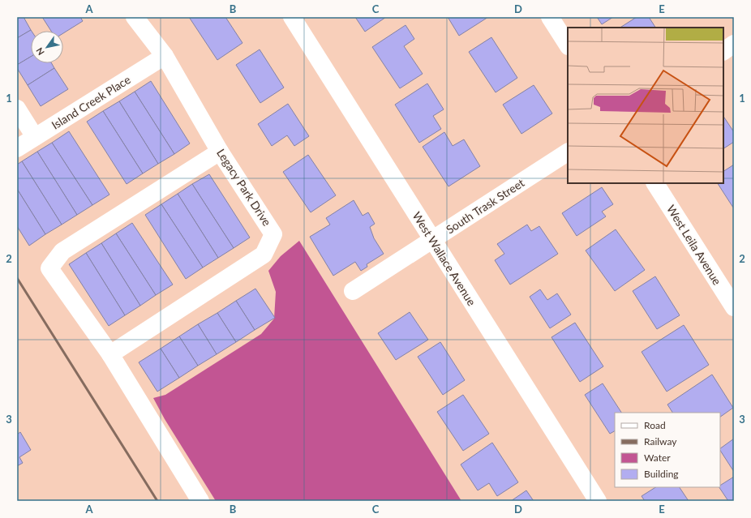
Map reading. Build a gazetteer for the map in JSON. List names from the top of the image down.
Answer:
{
  "streets": {
    "street": [
      "Island Creek Place",
      "Legacy Park Drive",
      "South Trask Street",
      "West Leila Avenue",
      "West Wallace Avenue"
    ]
  },
  "crossings": [
    ["Island Creek Place", "Legacy Park Drive"],
    ["South Trask Street", "West Wallace Avenue"]
  ],
  "legend": [
    "Road",
    "Railway",
    "Water",
    "Building"
  ],
  "north": "bottom left",
  "grid": {
    "columns": [
      "A",
      "B",
      "C",
      "D",
      "E"
    ],
    "rows": ["1", "2", "3"]
  }
}
